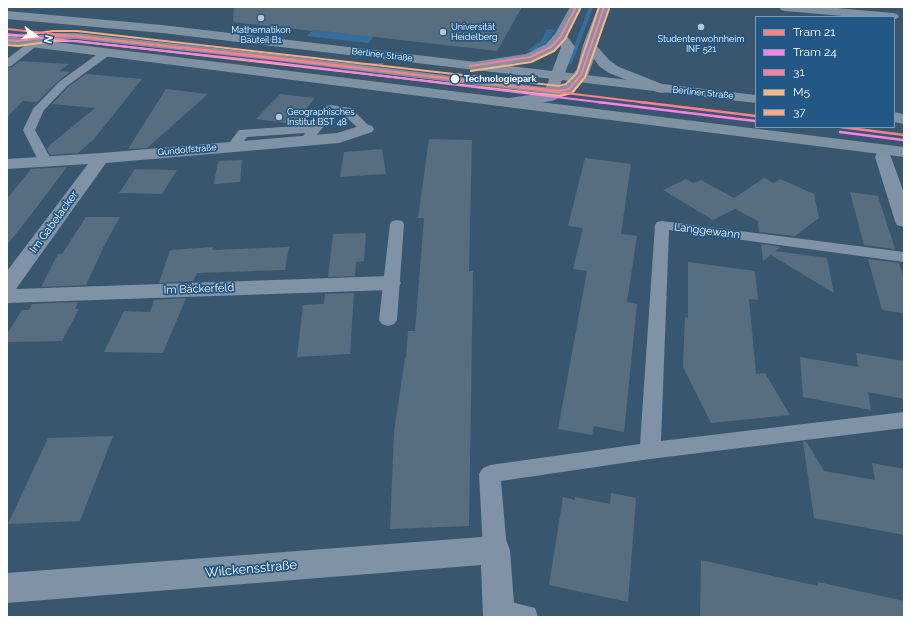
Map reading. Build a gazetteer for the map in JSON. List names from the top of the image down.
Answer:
{
  "streets": {
    "main road": ["Berliner Straße"],
    "street": [
      "Gundolfstraße",
      "Im Gabelacker",
      "Im Bäckerfeld",
      "Wilckensstraße"
    ],
    "lane": ["Langgewann"]
  },
  "crossings": [
    ["Gundolfstraße", "Im Gabelacker"]
  ],
  "places": [
    "Mathematikon Bauteil B1",
    "Studentenwohnheim INF 521",
    "Universität Heidelberg",
    "Technologiepark",
    "Geographisches Institut BST 48"
  ],
  "lines": [
    "transit line 31",
    "transit line 37",
    "transit line M5",
    "tram line 21",
    "tram line 24"
  ],
  "legend": [
    "Tram 21",
    "Tram 24",
    "31",
    "M5",
    "37"
  ],
  "north": "right"
}
